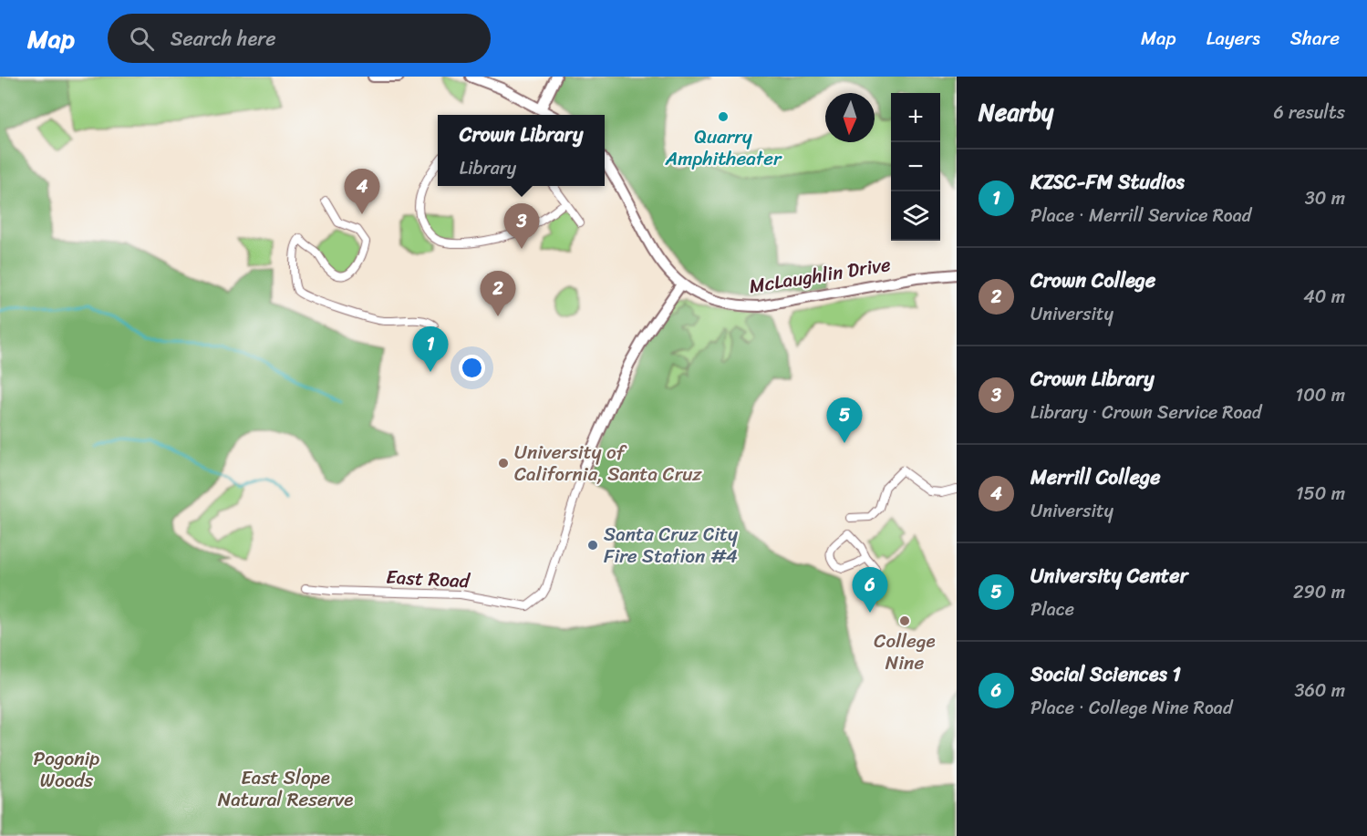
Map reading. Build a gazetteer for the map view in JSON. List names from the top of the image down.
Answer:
{
  "streets": {
    "main road": ["McLaughlin Drive"],
    "street": ["East Road"]
  },
  "parks": ["Pogonip Woods", "East Slope Natural Reserve"],
  "places": [
    "Quarry Amphitheater",
    "University of California, Santa Cruz",
    "Santa Cruz City Fire Station #4",
    "College Nine"
  ],
  "north": "bottom",
  "page": {
    "header": "Map",
    "search": "Search here",
    "nav": ["Map", "Layers", "Share"],
    "heading": ["Nearby", "6 results"],
    "map_buttons": ["+", "−"],
    "popup": ["Crown Library", "Library"],
    "list": [
      {
        "mark": "1",
        "name": "KZSC-FM Studios",
        "note": "Place · Merrill Service Road",
        "value": "30 m"
      },
      {
        "mark": "2",
        "name": "Crown College",
        "note": "University",
        "value": "40 m"
      },
      {
        "mark": "3",
        "name": "Crown Library",
        "note": "Library · Crown Service Road",
        "value": "100 m"
      },
      {
        "mark": "4",
        "name": "Merrill College",
        "note": "University",
        "value": "150 m"
      },
      {
        "mark": "5",
        "name": "University Center",
        "note": "Place",
        "value": "290 m"
      },
      {
        "mark": "6",
        "name": "Social Sciences 1",
        "note": "Place · College Nine Road",
        "value": "360 m"
      }
    ],
    "pins": [
      "4",
      "3",
      "2",
      "1",
      "5",
      "6"
    ]
  }
}
